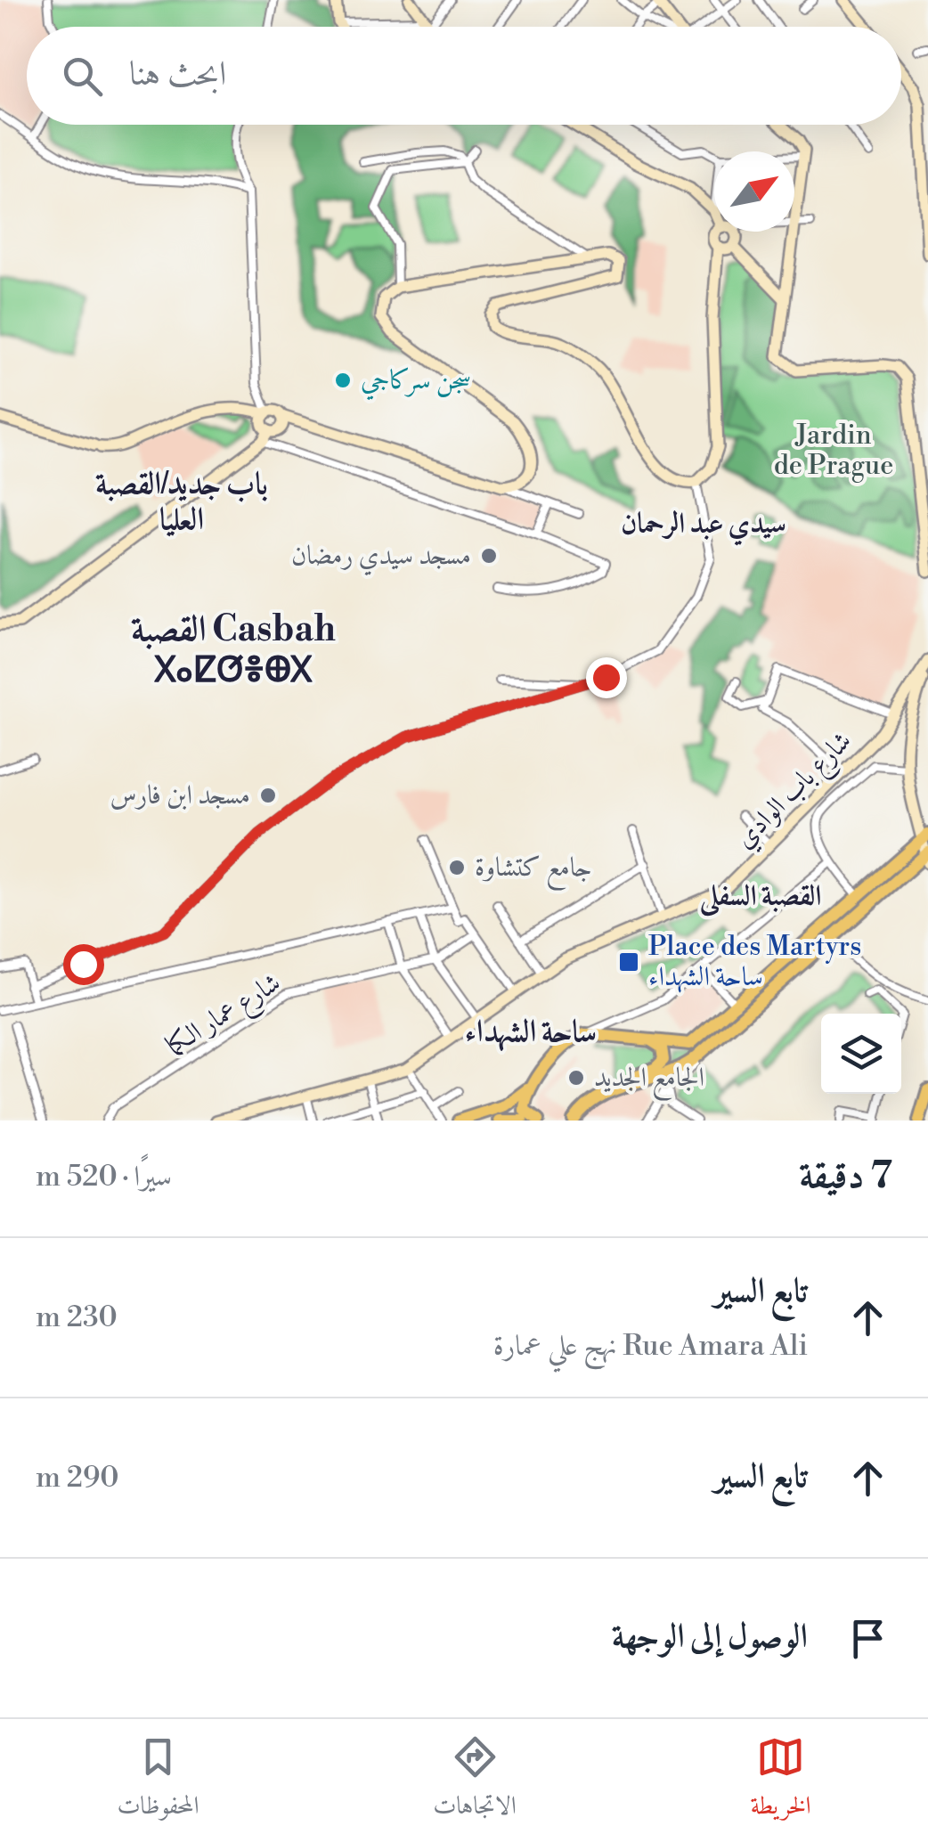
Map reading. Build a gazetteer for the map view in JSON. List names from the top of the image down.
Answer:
{
  "streets": {
    "street": ["شارع باب الوادي", "شارع عمار الكما"]
  },
  "districts": [
    "باب جديد/القصبة العليا",
    "سيدي عبد الرحمان",
    "القصبة Casbah ⵝⴰⵇⵚⴻⴲⵝ",
    "القصبة السفلى",
    "ساحة الشهداء"
  ],
  "parks": ["Jardin de Prague"],
  "places": {
    "other": [
      "سجن سركاجي",
      "مسجد سيدي رمضان",
      "مسجد ابن فارس",
      "جامع كتشاوة",
      "الجامع الجديد"
    ],
    "transit": ["Place des Martyrs ساحة الشهداء"]
  },
  "north": "top right",
  "page": {
    "search": "ابحث هنا",
    "heading": ["7 دقيقة", "سيرًا · 520 m"],
    "list": [
      ["تابع السير", "Rue Amara Ali نهج علي عمارة", "230 m"],
      ["تابع السير", "290 m"],
      "الوصول إلى الوجهة"
    ],
    "nav": ["الخريطة", "الاتجاهات", "المحفوظات"]
  }
}
